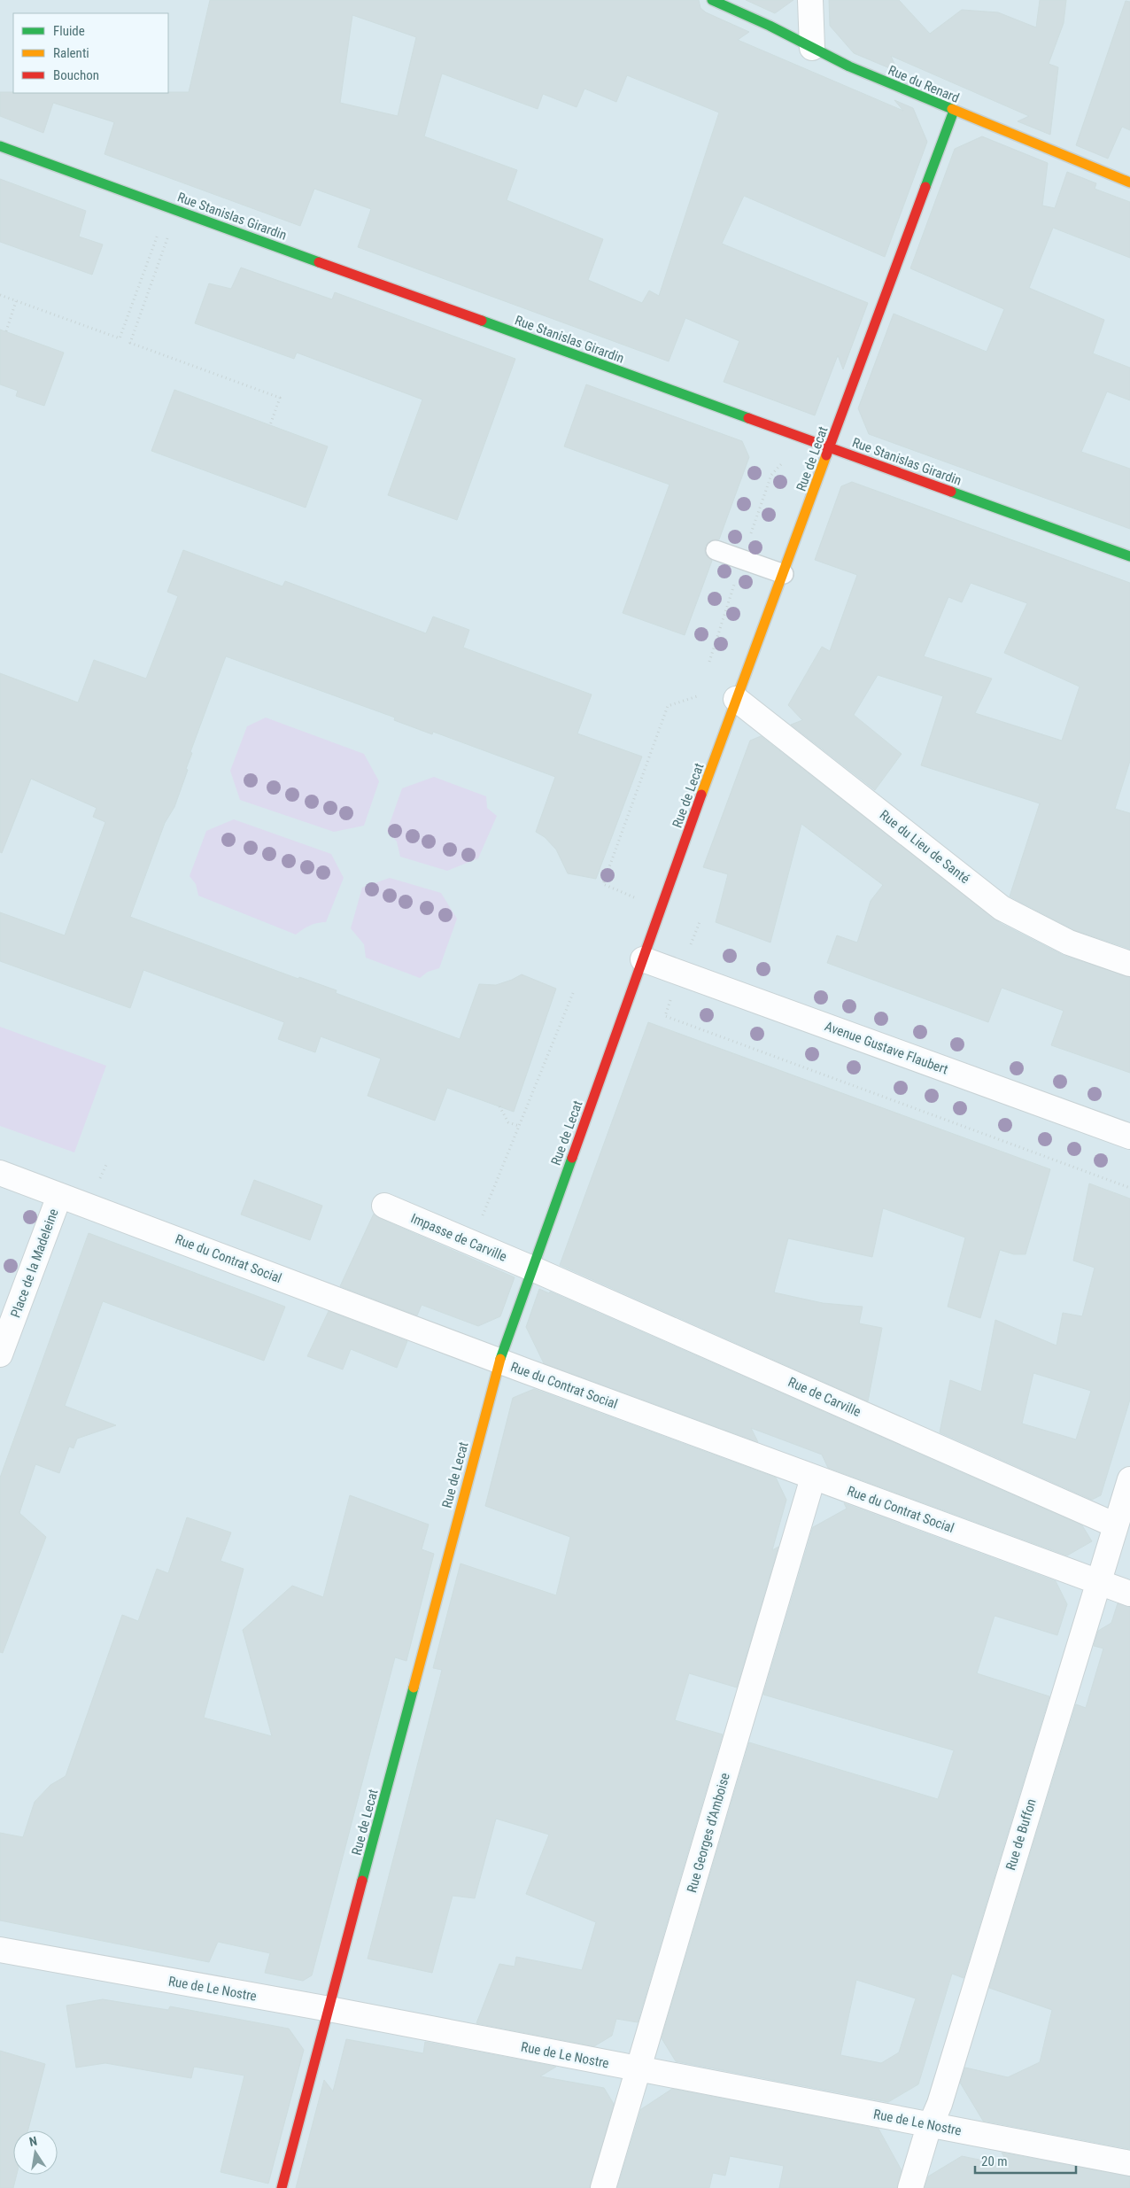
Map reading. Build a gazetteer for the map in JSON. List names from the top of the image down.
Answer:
{
  "streets": {
    "street": [
      "Rue du Renard",
      "Rue Stanislas Girardin",
      "Rue de Lecat",
      "Rue du Lieu de Santé",
      "Avenue Gustave Flaubert",
      "Impasse de Carville",
      "Rue du Contrat Social",
      "Place de la Madeleine",
      "Rue de Carville",
      "Rue Georges d'Amboise",
      "Rue de Buffon",
      "Rue de Le Nostre"
    ]
  },
  "crossings": [
    ["Rue du Renard", "Rue de Lecat"],
    ["Rue Stanislas Girardin", "Rue de Lecat"],
    ["Rue de Lecat", "Rue du Lieu de Santé"],
    ["Rue de Lecat", "Avenue Gustave Flaubert"],
    ["Rue de Lecat", "Impasse de Carville"],
    ["Rue de Lecat", "Rue du Contrat Social"],
    ["Rue de Lecat", "Rue de Carville"],
    ["Rue de Lecat", "Rue de Le Nostre"],
    ["Impasse de Carville", "Rue de Carville"],
    ["Rue du Contrat Social", "Place de la Madeleine"],
    ["Rue du Contrat Social", "Rue Georges d'Amboise"],
    ["Rue du Contrat Social", "Rue de Buffon"],
    ["Rue de Carville", "Rue de Buffon"],
    ["Rue Georges d'Amboise", "Rue de Le Nostre"],
    ["Rue de Buffon", "Rue de Le Nostre"]
  ],
  "legend": ["Fluide", "Ralenti", "Bouchon"],
  "scale_bar": "20 m",
  "north": "top"
}
